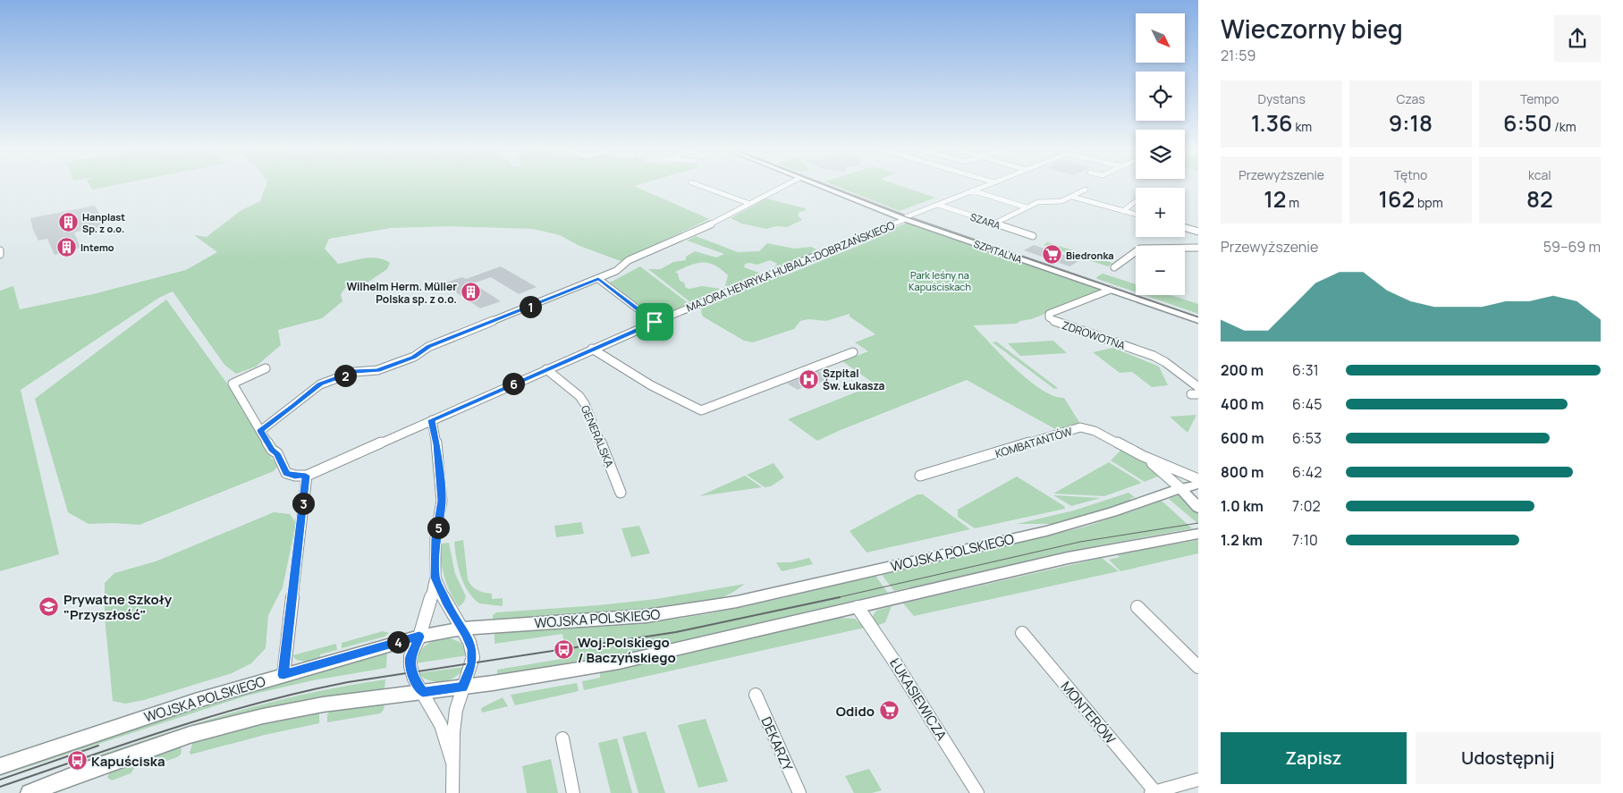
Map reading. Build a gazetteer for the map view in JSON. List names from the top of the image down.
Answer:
{
  "streets": {
    "street": [
      "SZARA",
      "SZPITALNA",
      "MAJORA HENRYKA HUBALA-DOBRZAŃSKIEGO",
      "ZDROWOTNA",
      "GENERALSKA",
      "KOMBATANTÓW",
      "WOJSKA POLSKIEGO",
      "ŁUKASIEWICZA",
      "MONTERÓW",
      "DEKARZY"
    ]
  },
  "crossings": [
    ["SZPITALNA", "MAJORA HENRYKA HUBALA-DOBRZAŃSKIEGO"],
    ["SZPITALNA", "ZDROWOTNA"],
    ["MAJORA HENRYKA HUBALA-DOBRZAŃSKIEGO", "GENERALSKA"],
    ["KOMBATANTÓW", "WOJSKA POLSKIEGO"]
  ],
  "parks": ["Park leśny na Kapuściskach"],
  "places": {
    "building": ["Hanplast Sp. z o.o.", "Intemo", "Wilhelm Herm. Müller Polska sp. z o.o."],
    "supermarket": ["Biedronka", "Odido"],
    "hospital": ["Szpital Św. Łukasza"],
    "school or university": ["Prywatne Szkoły \"Przyszłość\""],
    "bus stop": ["Woj.Polskiego / Baczyńskiego", "Kapuściska"]
  },
  "north": "bottom right",
  "page": {
    "heading": ["Wieczorny bieg", "21:59"],
    "map_buttons": ["+", "−"],
    "stats": [
      ["Dystans", "1.36 km"],
      ["Czas", "9:18"],
      ["Tempo", "6:50 /km"],
      ["Przewyższenie", "12 m"],
      ["Tętno", "162 bpm"],
      ["kcal", "82"]
    ],
    "chart": ["Przewyższenie", "59–69 m"],
    "pins": [
      "1",
      "2",
      "6",
      "3",
      "5",
      "4"
    ],
    "list": [
      {
        "name": "200 m",
        "note": "6:31"
      },
      {
        "name": "400 m",
        "note": "6:45"
      },
      {
        "name": "600 m",
        "note": "6:53"
      },
      {
        "name": "800 m",
        "note": "6:42"
      },
      {
        "name": "1.0 km",
        "note": "7:02"
      },
      {
        "name": "1.2 km",
        "note": "7:10"
      }
    ],
    "buttons": ["Zapisz", "Udostępnij"]
  }
}
